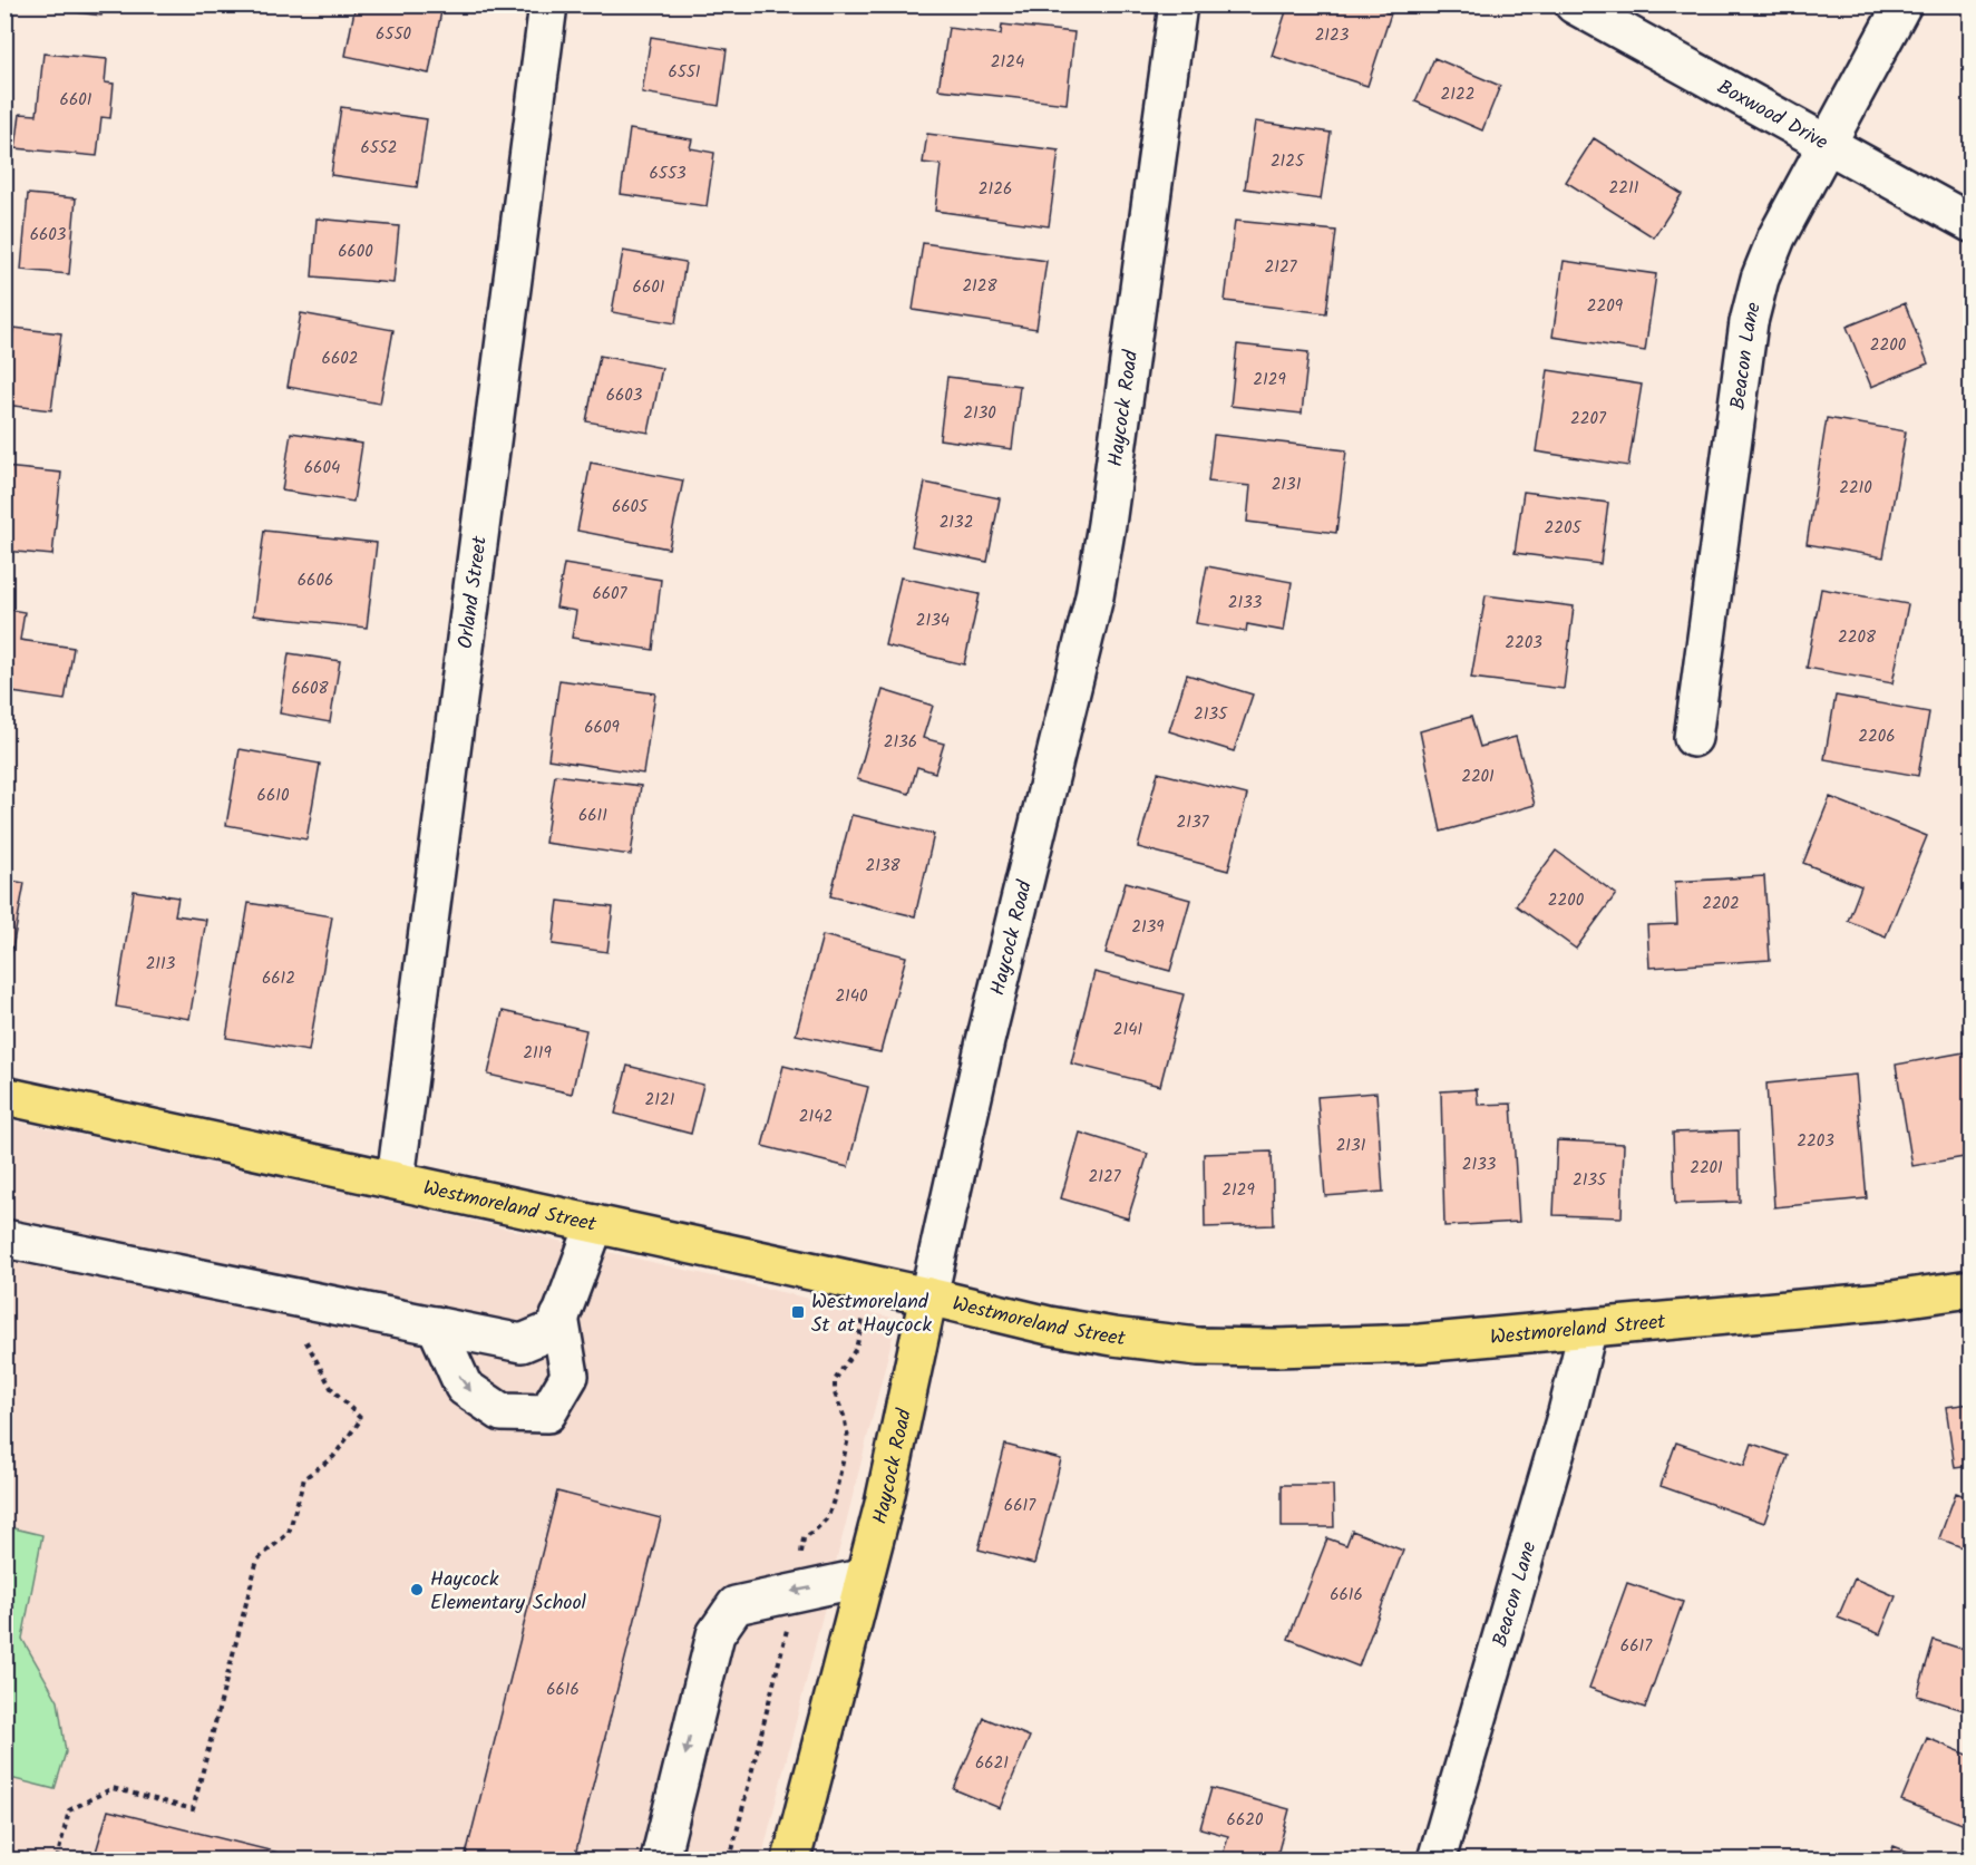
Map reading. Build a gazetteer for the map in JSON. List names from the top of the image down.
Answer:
{
  "streets": {
    "main road": ["Haycock Road", "Westmoreland Street"],
    "street": ["Boxwood Drive", "Beacon Lane", "Orland Street"]
  },
  "crossings": [
    ["Boxwood Drive", "Beacon Lane"],
    ["Beacon Lane", "Westmoreland Street"],
    ["Haycock Road", "Westmoreland Street"],
    ["Orland Street", "Westmoreland Street"]
  ],
  "places": {
    "transit": ["Westmoreland St at Haycock"],
    "other": ["Haycock Elementary School"]
  },
  "house_numbers": [
    "6550",
    "2123",
    "2124",
    "6551",
    "2122",
    "6601",
    "6552",
    "2125",
    "6553",
    "2211",
    "2126",
    "6603",
    "6600",
    "2127",
    "2128",
    "6601",
    "2209",
    "2200",
    "6602",
    "2129",
    "6603",
    "2130",
    "2207",
    "6604",
    "2131",
    "2210",
    "6605",
    "2132",
    "2205",
    "6606",
    "6607",
    "2133",
    "2134",
    "2208",
    "2203",
    "6608",
    "2135",
    "6609",
    "2206",
    "2136",
    "2201",
    "6610",
    "6611",
    "2137",
    "2138",
    "2200",
    "2202",
    "2139",
    "2113",
    "6612",
    "2140",
    "2141",
    "2119",
    "2121",
    "2142",
    "2203",
    "2131",
    "2133",
    "2201",
    "2127",
    "2135",
    "2129",
    "6617",
    "6616",
    "6617",
    "6616",
    "6621",
    "6620"
  ]
}
